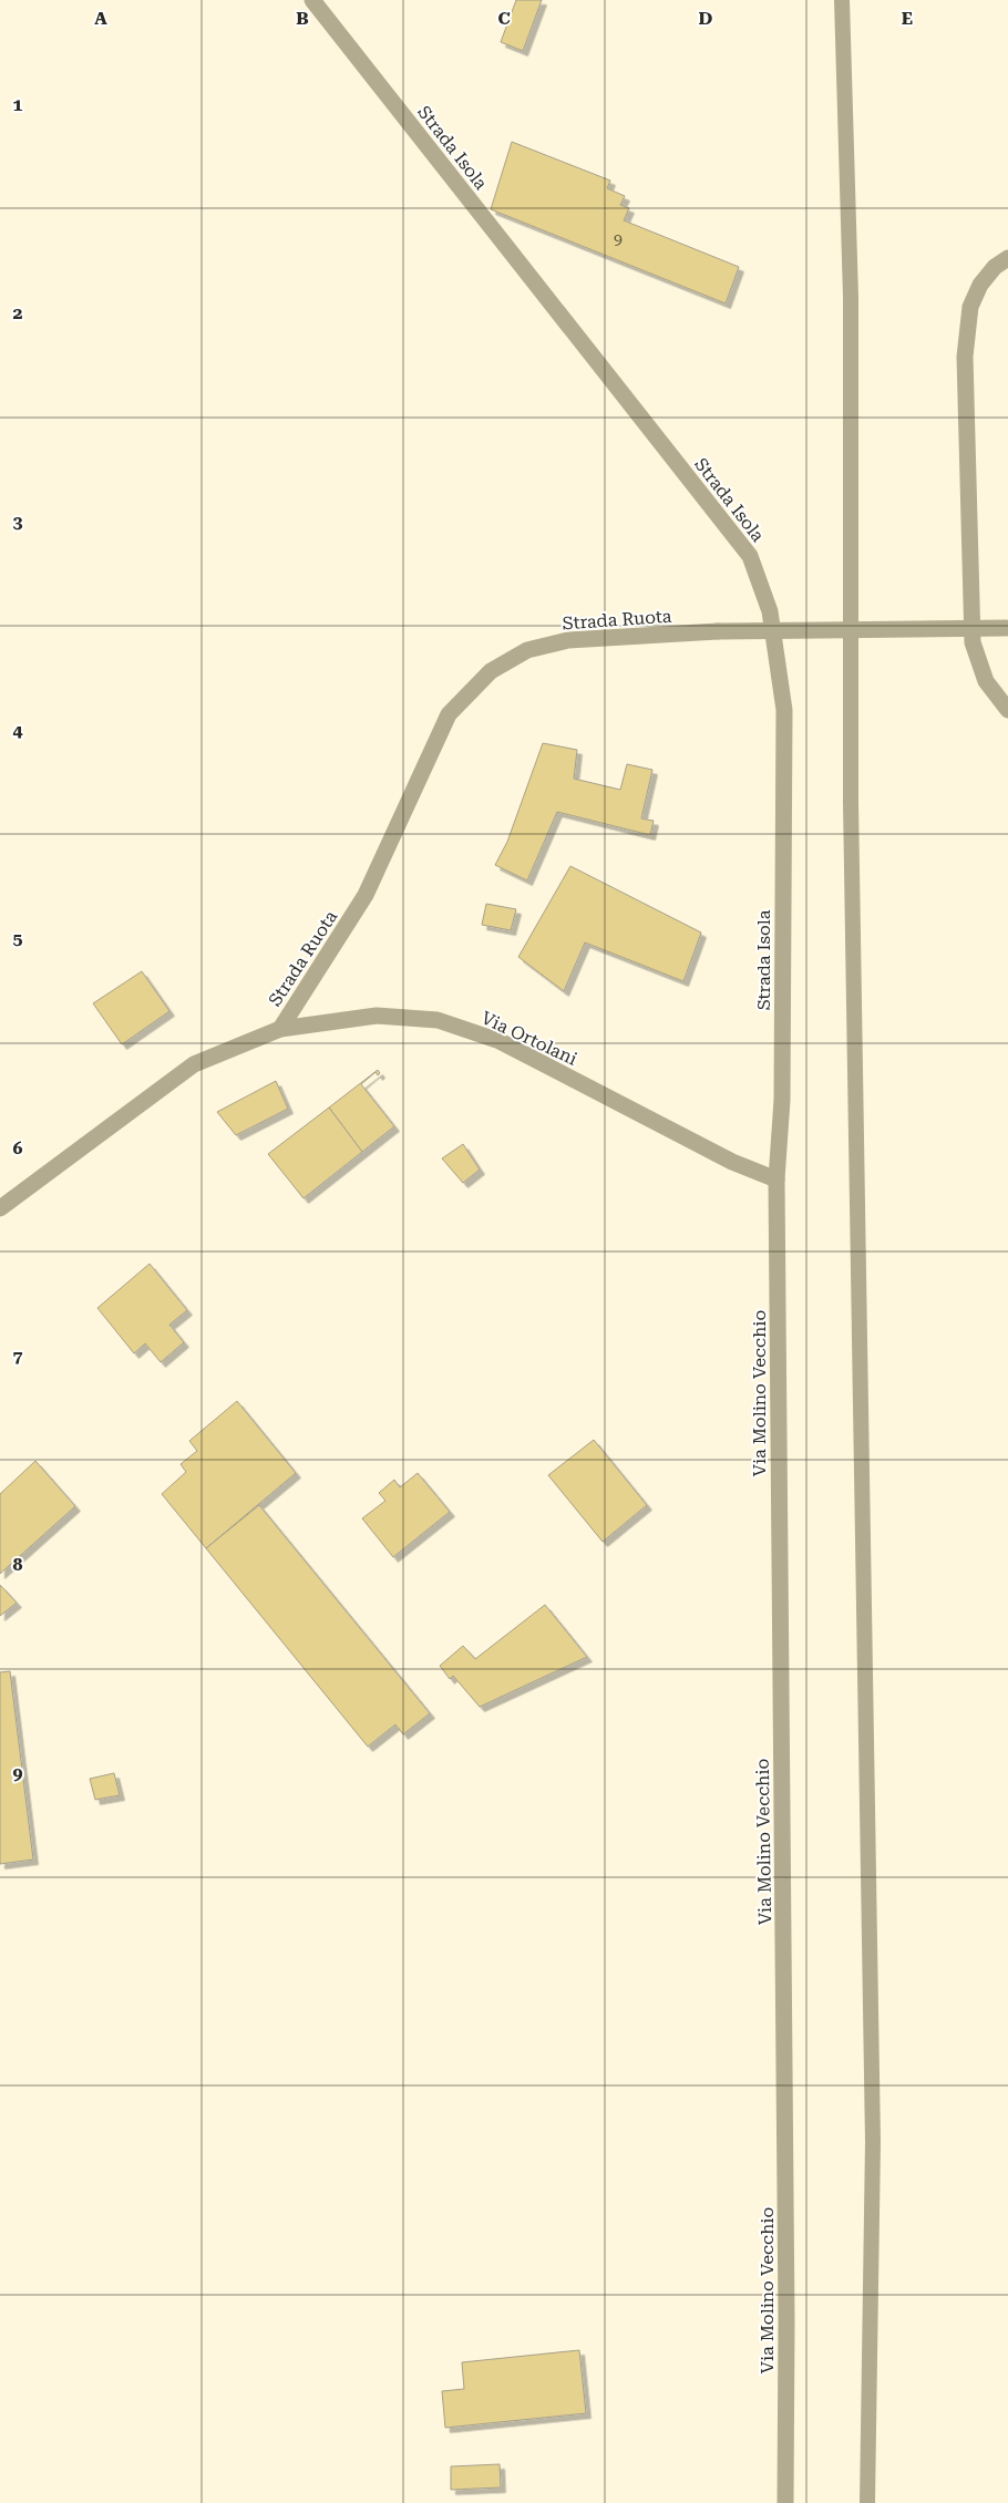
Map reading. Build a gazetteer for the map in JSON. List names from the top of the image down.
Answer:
{
  "streets": {
    "street": [
      "Strada Isola",
      "Strada Ruota",
      "Via Ortolani",
      "Via Molino Vecchio"
    ]
  },
  "crossings": [
    ["Strada Isola", "Via Ortolani"],
    ["Strada Isola", "Via Molino Vecchio"],
    ["Strada Ruota", "Via Ortolani"],
    ["Via Ortolani", "Via Molino Vecchio"]
  ],
  "house_numbers": ["9"],
  "grid": {
    "columns": [
      "A",
      "B",
      "C",
      "D",
      "E"
    ],
    "rows": [
      "1",
      "2",
      "3",
      "4",
      "5",
      "6",
      "7",
      "8",
      "9"
    ]
  }
}
